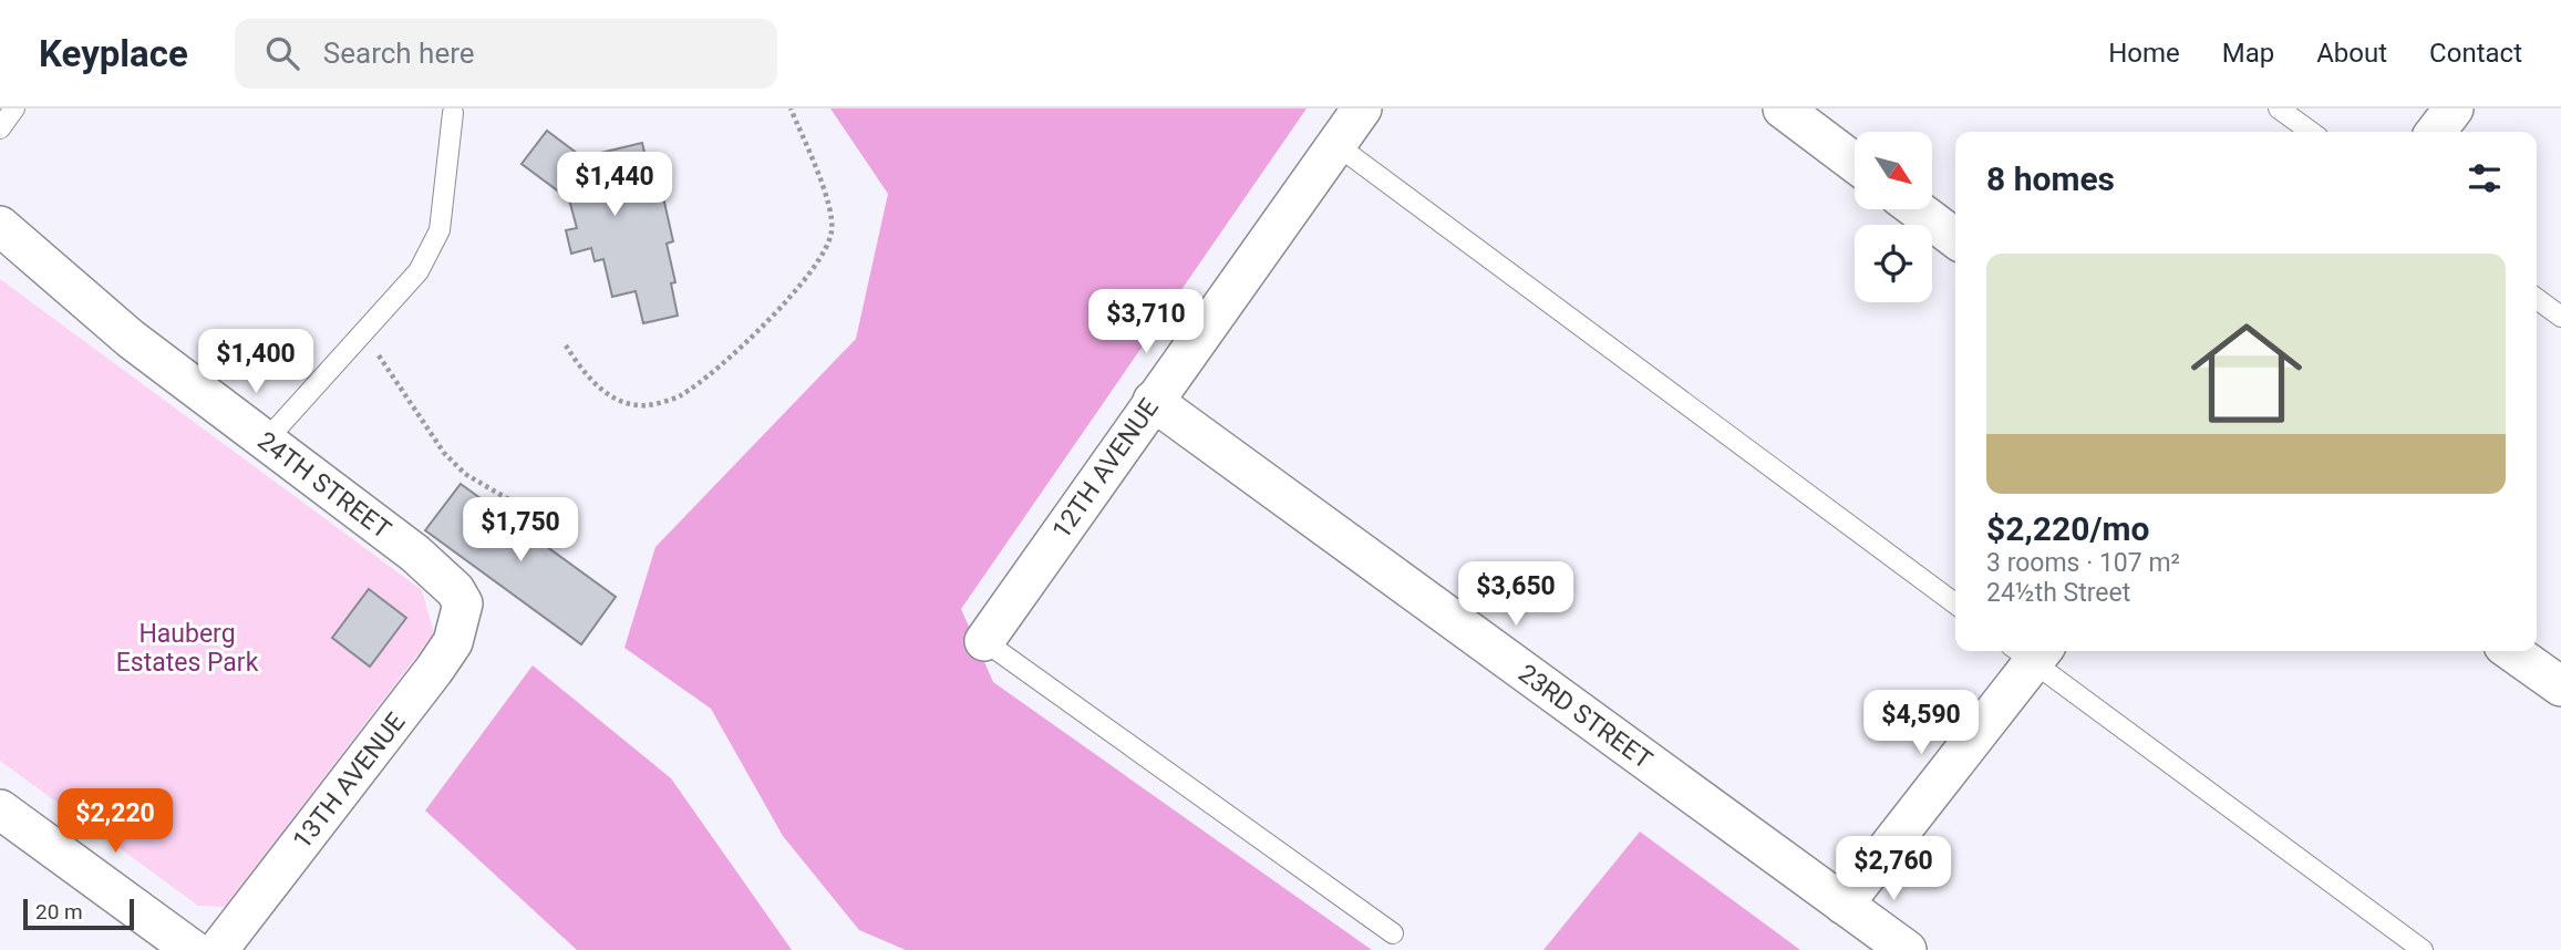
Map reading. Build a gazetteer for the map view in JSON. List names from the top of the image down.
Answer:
{
  "streets": {
    "street": [
      "12TH AVENUE",
      "24TH STREET",
      "23RD STREET",
      "13TH AVENUE"
    ]
  },
  "crossings": [
    ["12TH AVENUE", "23RD STREET"],
    ["24TH STREET", "13TH AVENUE"]
  ],
  "parks": ["Hauberg Estates Park"],
  "scale_bar": "20 m",
  "north": "bottom right",
  "page": {
    "header": "Keyplace",
    "search": "Search here",
    "nav": [
      "Home",
      "Map",
      "About",
      "Contact"
    ],
    "heading": "8 homes",
    "price": [
      "$1,440",
      "$3,710",
      "$1,400",
      "$1,750",
      "$3,650",
      "$4,590",
      "$2,220",
      "$2,760"
    ],
    "list": [
      {
        "name": "$2,220/mo",
        "note": "3 rooms · 107 m² · 24½th Street"
      }
    ],
    "scale": "20 m"
  }
}
